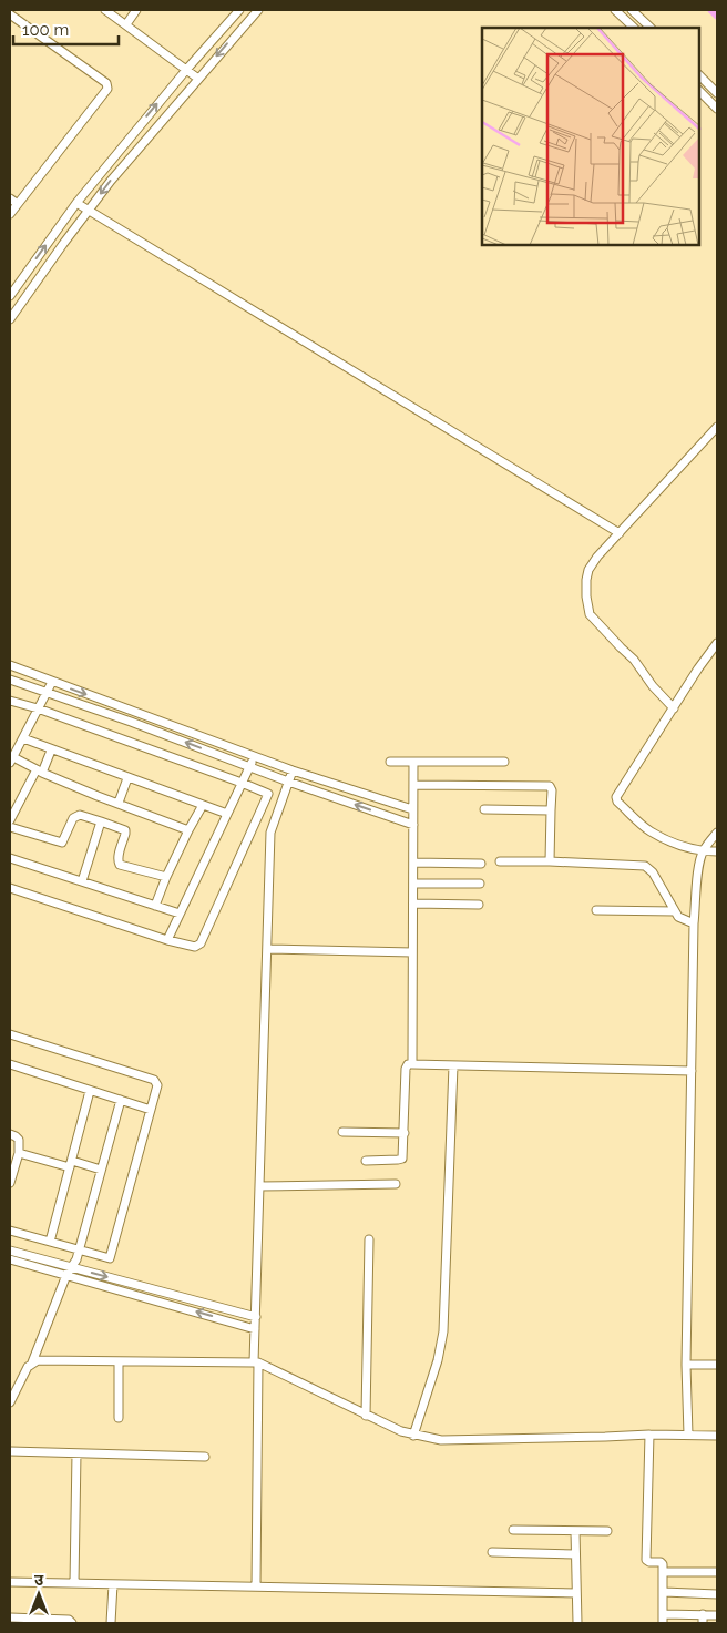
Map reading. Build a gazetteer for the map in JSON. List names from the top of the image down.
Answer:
{
  "scale_bar": "100 m",
  "north": "top"
}
